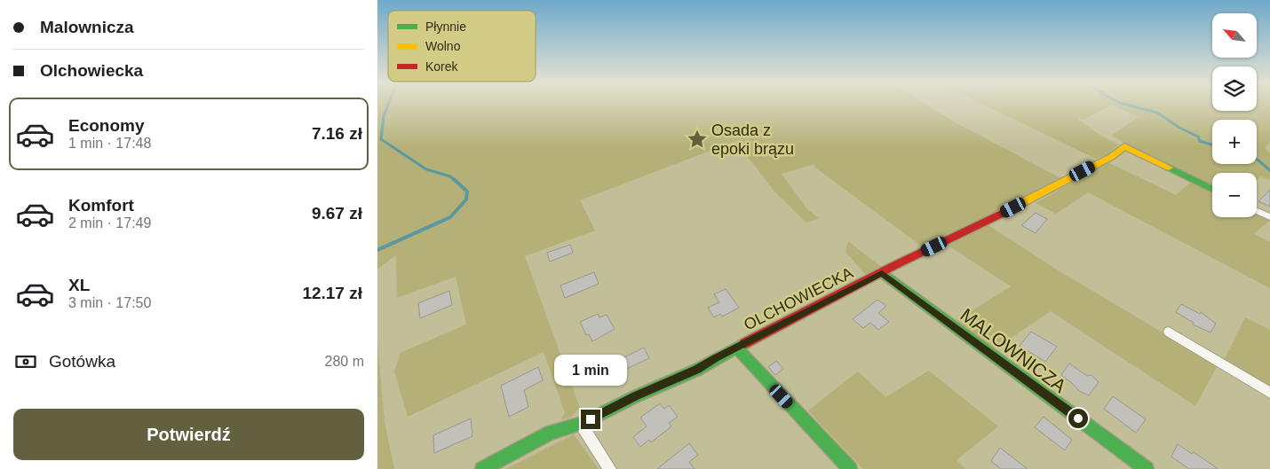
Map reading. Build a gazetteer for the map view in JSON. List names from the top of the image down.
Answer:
{
  "streets": {
    "street": ["OLCHOWIECKA", "MALOWNICZA"]
  },
  "crossings": [
    ["OLCHOWIECKA", "MALOWNICZA"]
  ],
  "places": {
    "place": ["Osada z epoki brązu"]
  },
  "legend": ["Płynnie", "Wolno", "Korek"],
  "north": "top left",
  "page": {
    "banner": ["Malownicza", "Olchowiecka"],
    "map_buttons": ["+", "−"],
    "list": [
      {
        "name": "Economy",
        "note": "1 min · 17:48",
        "value": "7.16 zł"
      },
      {
        "name": "Komfort",
        "note": "2 min · 17:49",
        "value": "9.67 zł"
      },
      {
        "name": "XL",
        "note": "3 min · 17:50",
        "value": "12.17 zł"
      }
    ],
    "pay": ["Gotówka", "280 m"],
    "bubble": "1 min",
    "buttons": "Potwierdź"
  }
}
